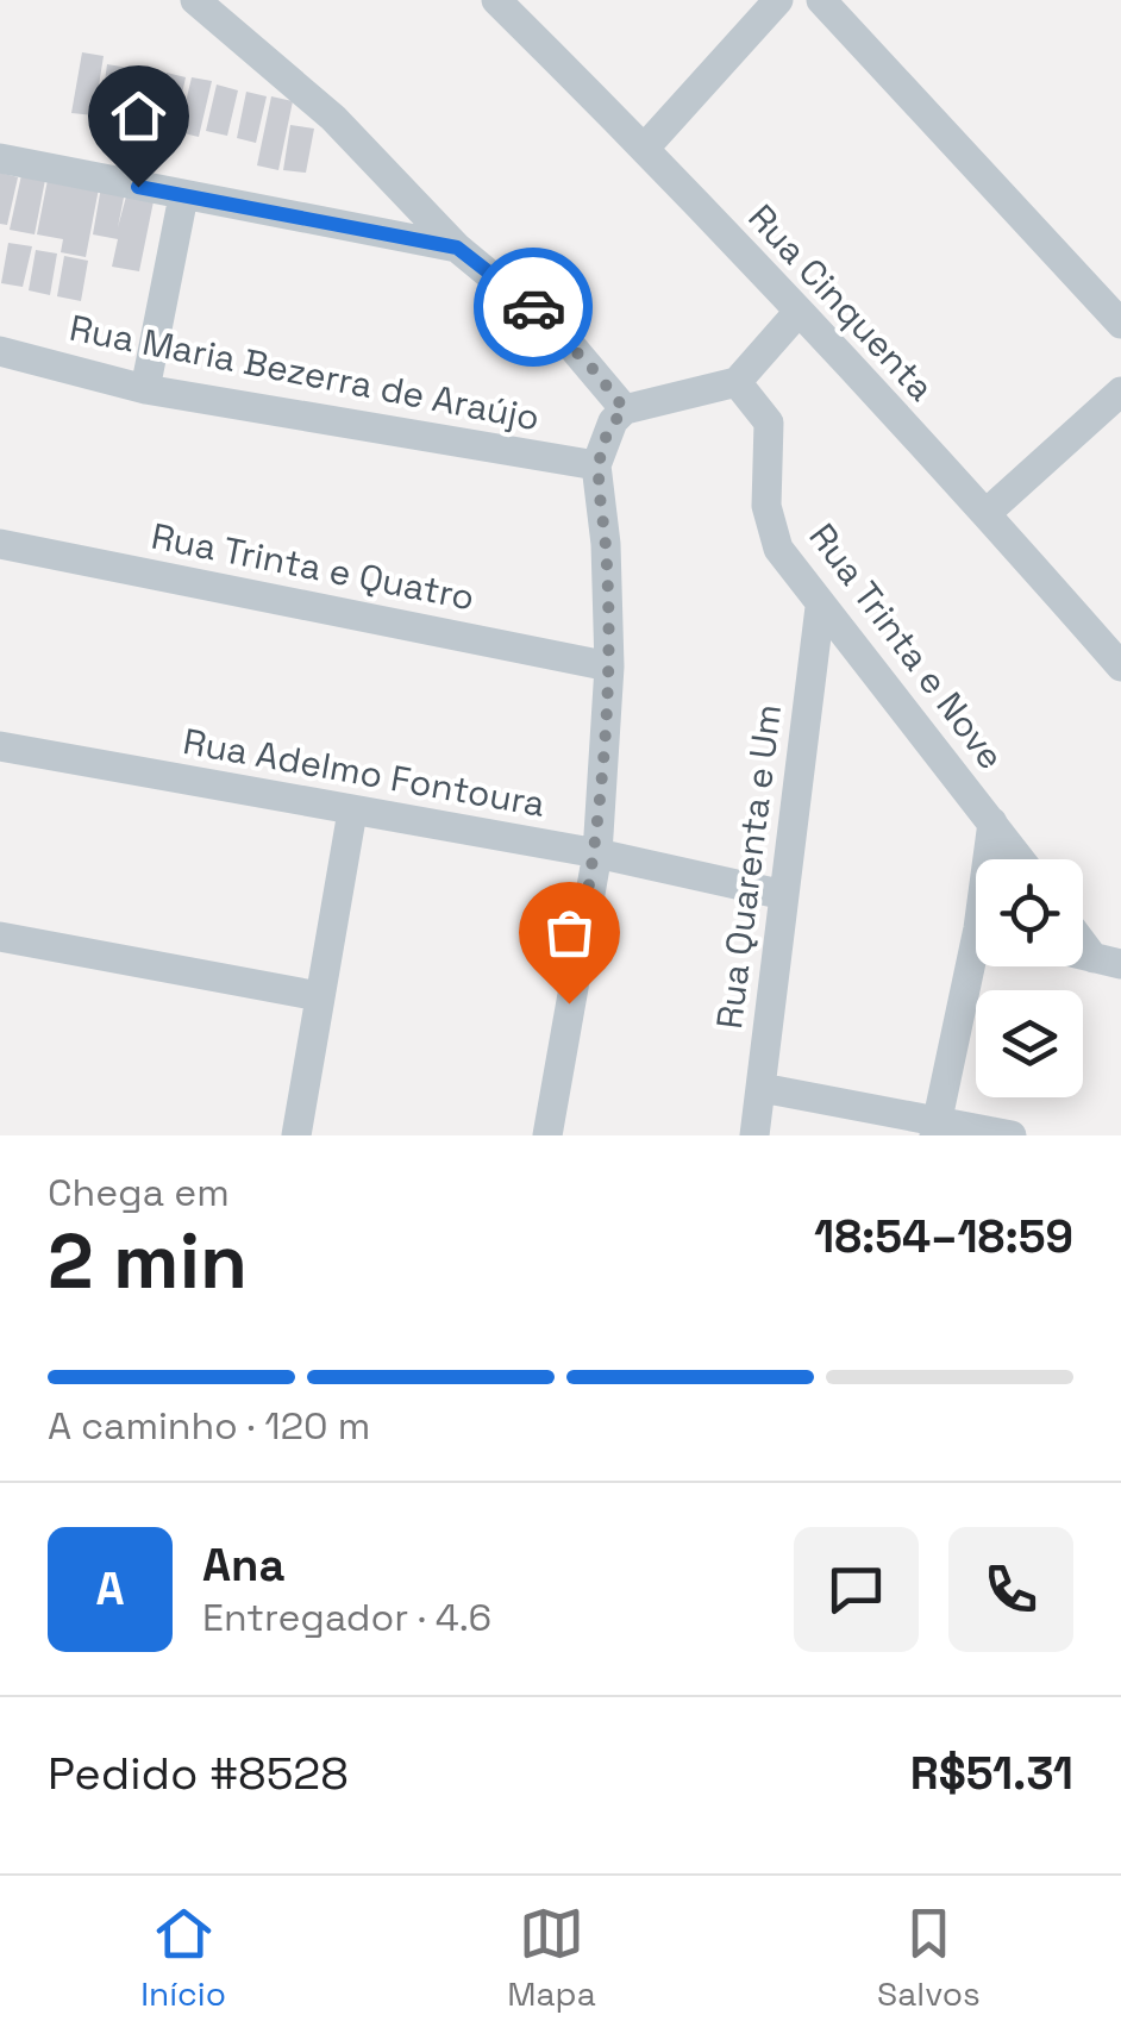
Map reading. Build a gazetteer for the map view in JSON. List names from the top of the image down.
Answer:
{
  "streets": {
    "street": [
      "Rua Cinquenta",
      "Rua Maria Bezerra de Araújo",
      "Rua Trinta e Quatro",
      "Rua Trinta e Nove",
      "Rua Adelmo Fontoura",
      "Rua Quarenta e Um"
    ]
  },
  "crossings": [
    ["Rua Trinta e Nove", "Rua Quarenta e Um"],
    ["Rua Adelmo Fontoura", "Rua Quarenta e Um"]
  ],
  "page": {
    "heading": ["2 min", "Chega em", "18:54–18:59"],
    "panel": [
      "Ana",
      "Entregador · 4.6",
      "Pedido #8528",
      "R$51.31"
    ],
    "bar": "A caminho · 120 m",
    "round": "A",
    "tabs": ["Início", "Mapa", "Salvos"]
  }
}
